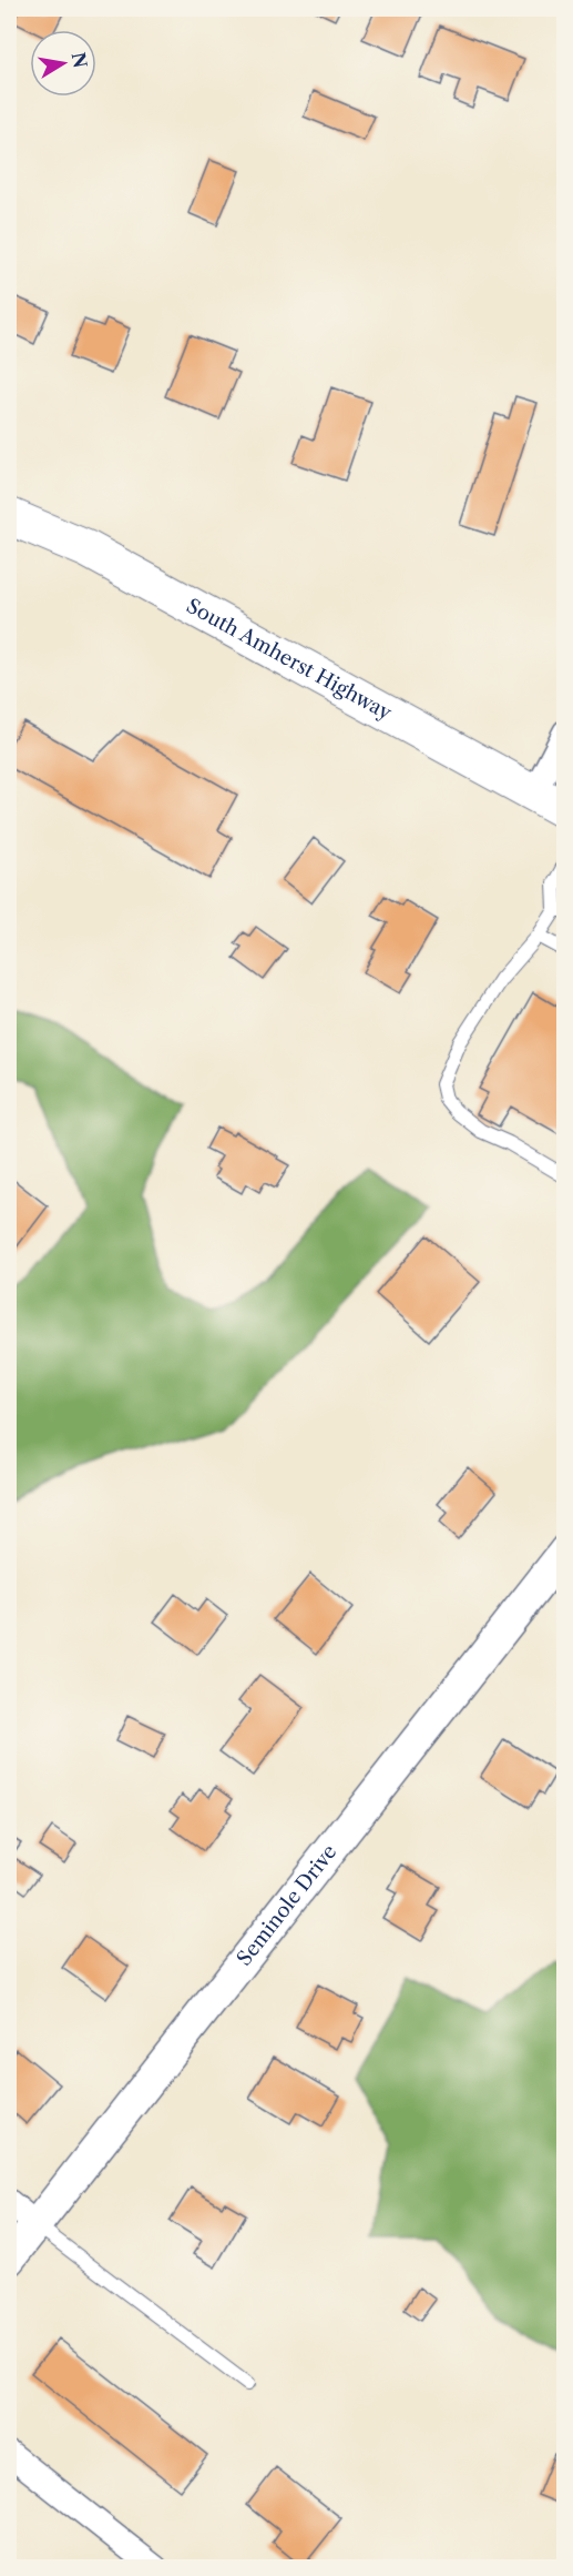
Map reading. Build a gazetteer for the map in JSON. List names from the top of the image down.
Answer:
{
  "streets": {
    "main road": ["South Amherst Highway"],
    "street": ["Seminole Drive"]
  },
  "north": "right"
}
